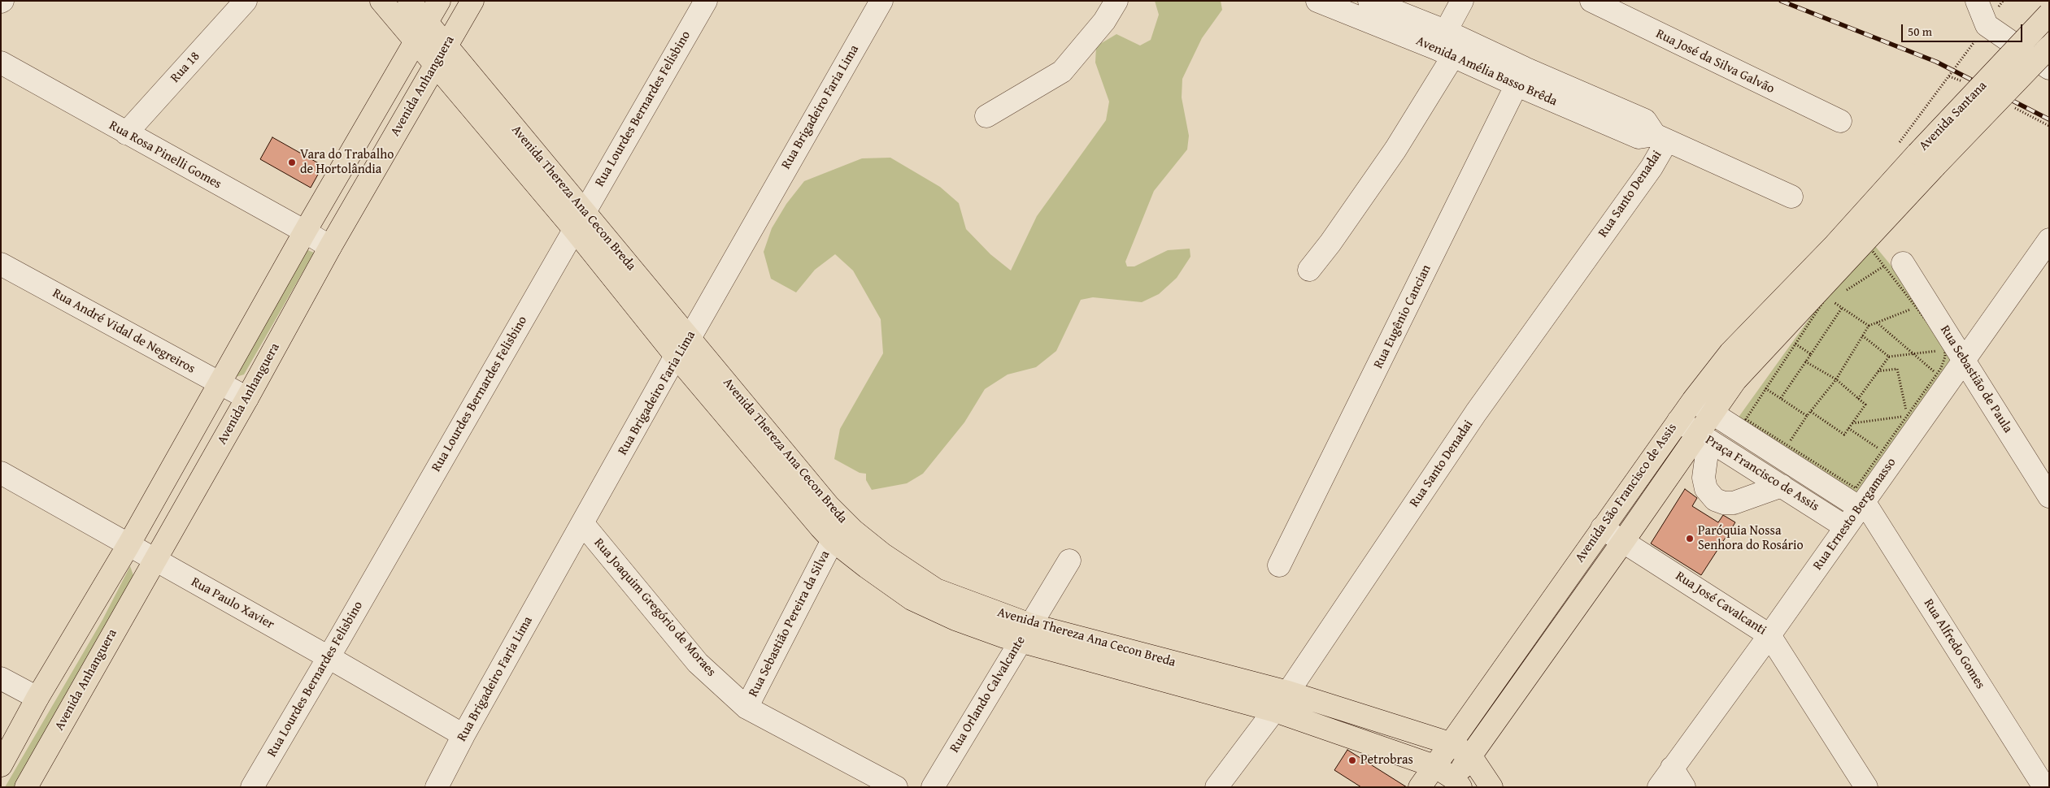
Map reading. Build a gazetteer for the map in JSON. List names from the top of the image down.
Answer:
{
  "streets": {
    "main road": [
      "Avenida Anhanguera",
      "Avenida Santana",
      "Avenida Thereza Ana Cecon Breda",
      "Avenida São Francisco de Assis"
    ],
    "street": [
      "Rua José da Silva Galvão",
      "Rua 18",
      "Avenida Amélia Basso Brêda",
      "Rua Brigadeiro Faria Lima",
      "Rua Lourdes Bernardes Felisbino",
      "Rua Rosa Pinelli Gomes",
      "Rua Santo Denadai",
      "Rua Eugênio Cancian",
      "Rua André Vidal de Negreiros",
      "Rua Sebastião de Paula",
      "Praça Francisco de Assis",
      "Rua Ernesto Bergamasso",
      "Rua Paulo Xavier",
      "Rua José Cavalcanti",
      "Rua Joaquim Gregório de Moraes",
      "Rua Sebastião Pereira da Silva",
      "Rua Alfredo Gomes",
      "Rua Orlando Calvalcante"
    ]
  },
  "crossings": [
    ["Rua 18", "Rua Rosa Pinelli Gomes"],
    ["Avenida Amélia Basso Brêda", "Rua Santo Denadai"],
    ["Avenida Amélia Basso Brêda", "Rua Eugênio Cancian"],
    ["Avenida Anhanguera", "Rua Rosa Pinelli Gomes"],
    ["Avenida Anhanguera", "Avenida Thereza Ana Cecon Breda"],
    ["Avenida Anhanguera", "Rua André Vidal de Negreiros"],
    ["Avenida Anhanguera", "Rua Paulo Xavier"],
    ["Rua Brigadeiro Faria Lima", "Avenida Thereza Ana Cecon Breda"],
    ["Rua Brigadeiro Faria Lima", "Rua Paulo Xavier"],
    ["Rua Brigadeiro Faria Lima", "Rua Joaquim Gregório de Moraes"],
    ["Rua Lourdes Bernardes Felisbino", "Avenida Thereza Ana Cecon Breda"],
    ["Rua Lourdes Bernardes Felisbino", "Rua Paulo Xavier"],
    ["Avenida Santana", "Avenida São Francisco de Assis"],
    ["Rua Santo Denadai", "Avenida Thereza Ana Cecon Breda"],
    ["Avenida Thereza Ana Cecon Breda", "Avenida São Francisco de Assis"],
    ["Avenida Thereza Ana Cecon Breda", "Rua Sebastião Pereira da Silva"],
    ["Avenida Thereza Ana Cecon Breda", "Rua Orlando Calvalcante"],
    ["Rua Sebastião de Paula", "Rua Ernesto Bergamasso"],
    ["Praça Francisco de Assis", "Avenida São Francisco de Assis"],
    ["Praça Francisco de Assis", "Rua Ernesto Bergamasso"],
    ["Praça Francisco de Assis", "Rua Alfredo Gomes"],
    ["Avenida São Francisco de Assis", "Rua José Cavalcanti"],
    ["Rua Ernesto Bergamasso", "Rua José Cavalcanti"],
    ["Rua Ernesto Bergamasso", "Rua Alfredo Gomes"],
    ["Rua Joaquim Gregório de Moraes", "Rua Sebastião Pereira da Silva"]
  ],
  "places": ["Vara do Trabalho de Hortolândia", "Paróquia Nossa Senhora do Rosário", "Petrobras"],
  "scale_bar": "50 m"
}
